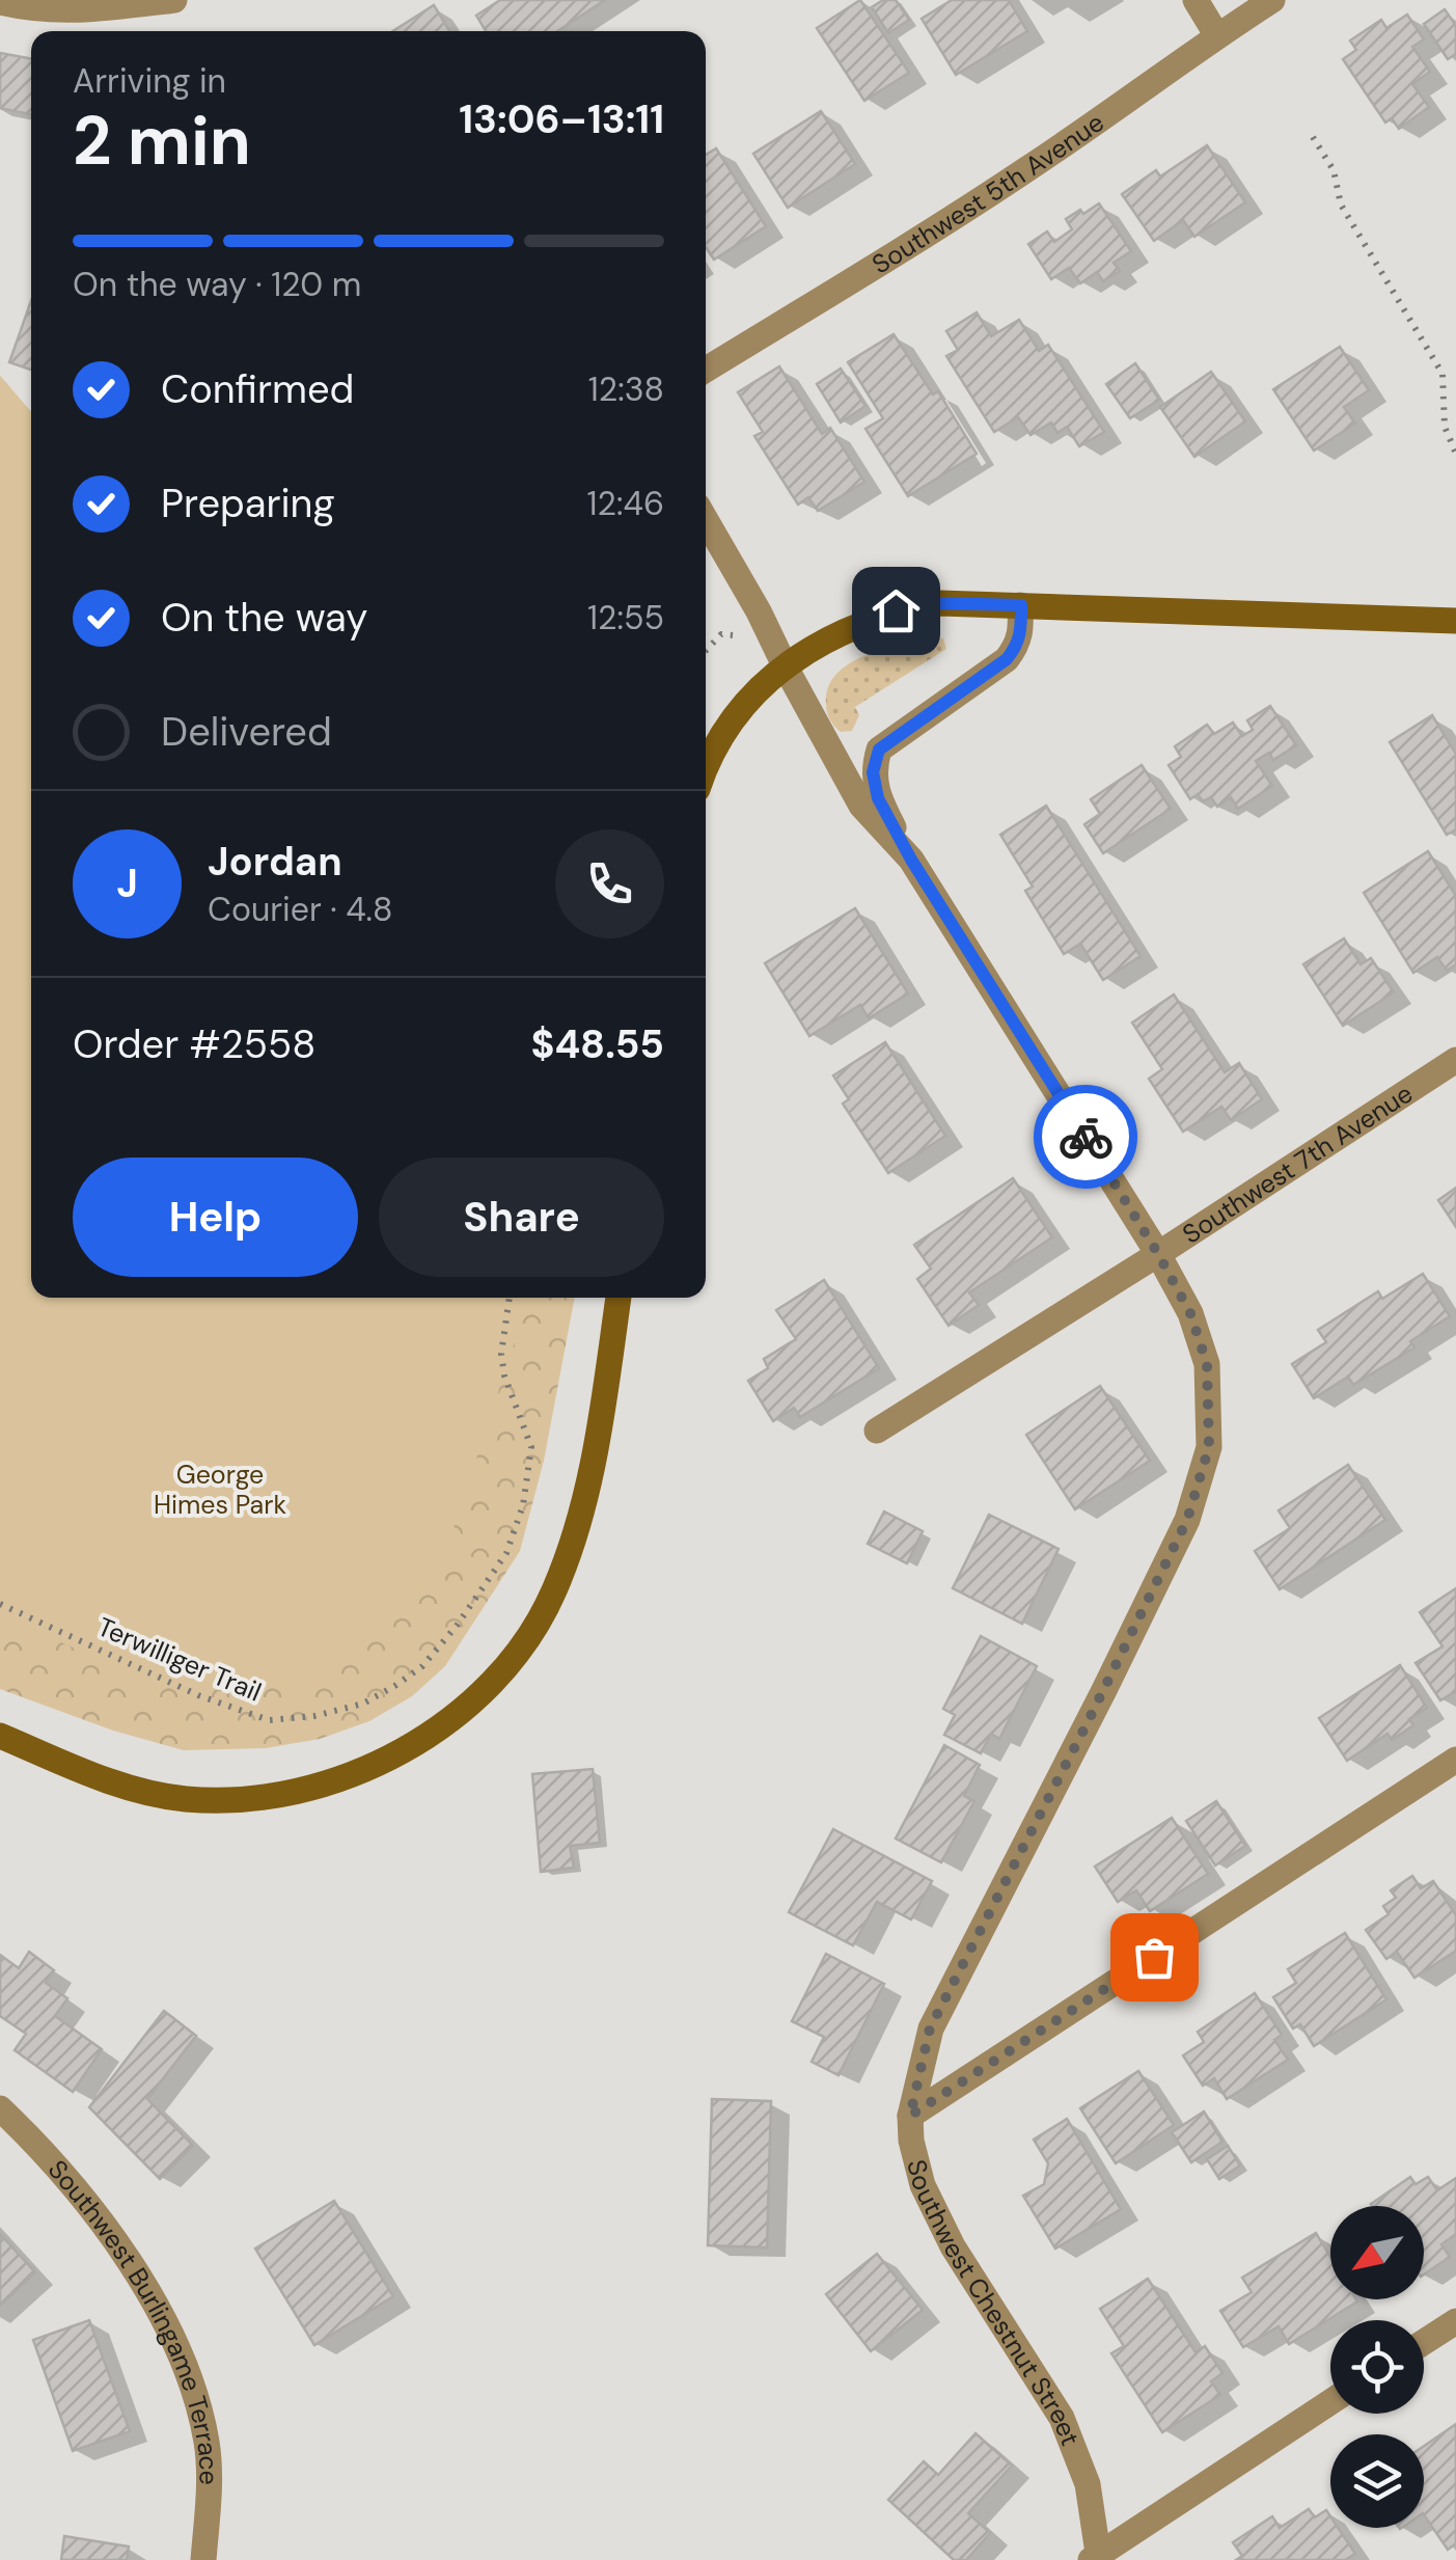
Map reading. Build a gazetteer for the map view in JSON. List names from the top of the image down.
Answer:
{
  "streets": {
    "street": [
      "Southwest 5th Avenue",
      "Southwest 7th Avenue",
      "Southwest Chestnut Street",
      "Southwest Burlingame Terrace"
    ],
    "path": ["Terwilliger Trail"]
  },
  "crossings": [
    ["Southwest 7th Avenue", "Southwest Chestnut Street"]
  ],
  "parks": ["George Himes Park"],
  "north": "bottom left",
  "page": {
    "heading": ["2 min", "Arriving in", "13:06–13:11"],
    "panel": [
      "Jordan",
      "Courier · 4.8",
      "Order #2558",
      "$48.55"
    ],
    "bar": "On the way · 120 m",
    "list": [
      ["Confirmed", "12:38"],
      ["Preparing", "12:46"],
      ["On the way", "12:55"],
      "Delivered"
    ],
    "round": "J",
    "buttons": ["Help", "Share"]
  }
}
